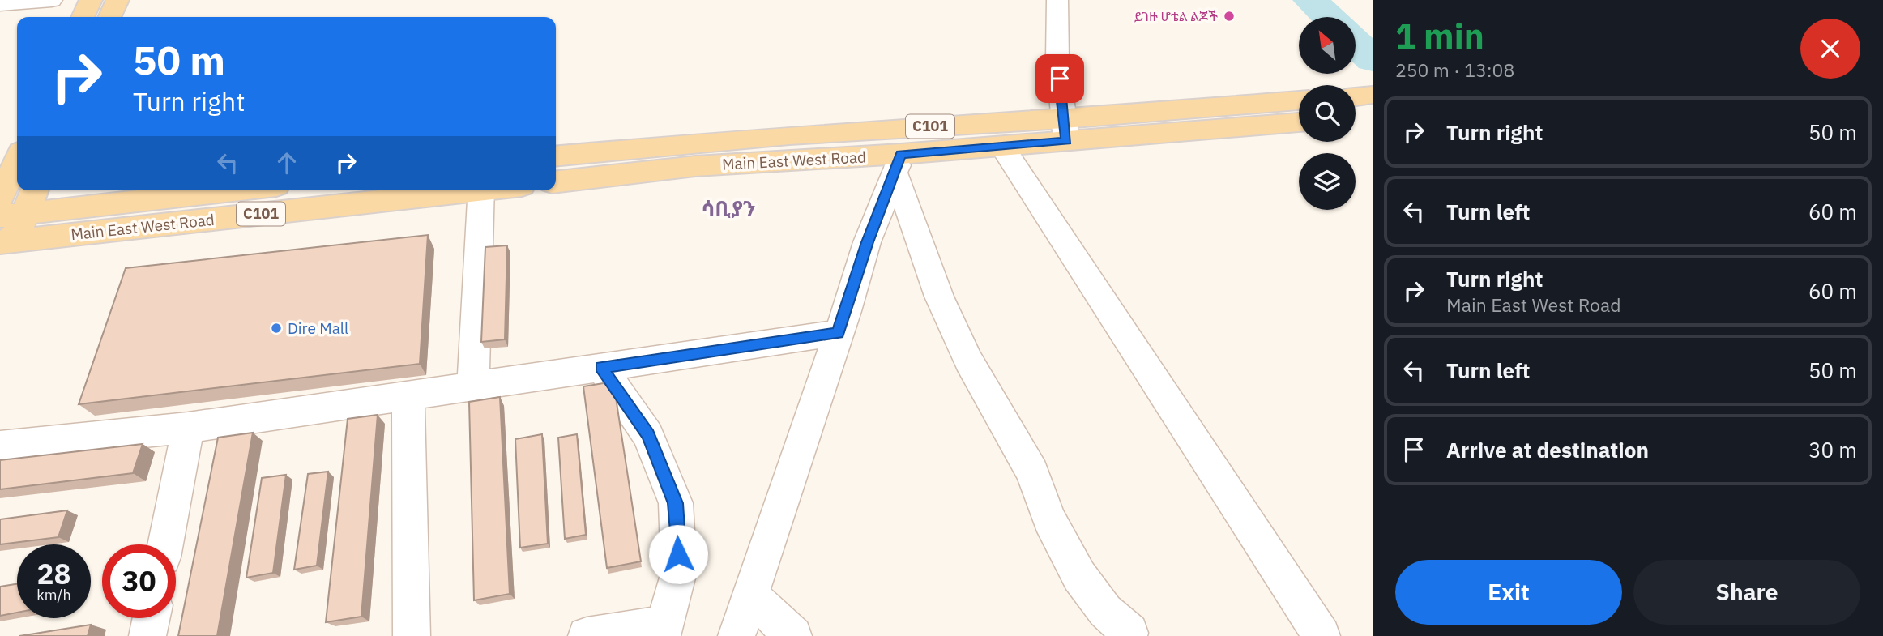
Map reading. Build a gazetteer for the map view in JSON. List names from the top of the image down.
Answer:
{
  "streets": {
    "main road": ["C101", "Main East West Road"]
  },
  "districts": ["ሳቢያን"],
  "places": ["ይገዙ ሆቴል ልጆች", "Dire Mall"],
  "north": "top left",
  "page": {
    "heading": ["1 min", "250 m · 13:08"],
    "turn": ["50 m", "Turn right"],
    "list": [
      {
        "name": "Turn right",
        "value": "50 m"
      },
      {
        "name": "Turn left",
        "value": "60 m"
      },
      {
        "name": "Turn right",
        "note": "Main East West Road",
        "value": "60 m"
      },
      {
        "name": "Turn left",
        "value": "50 m"
      },
      {
        "name": "Arrive at destination",
        "value": "30 m"
      }
    ],
    "speed": "28 km/h",
    "limit": "30",
    "buttons": ["Exit", "Share"]
  }
}
